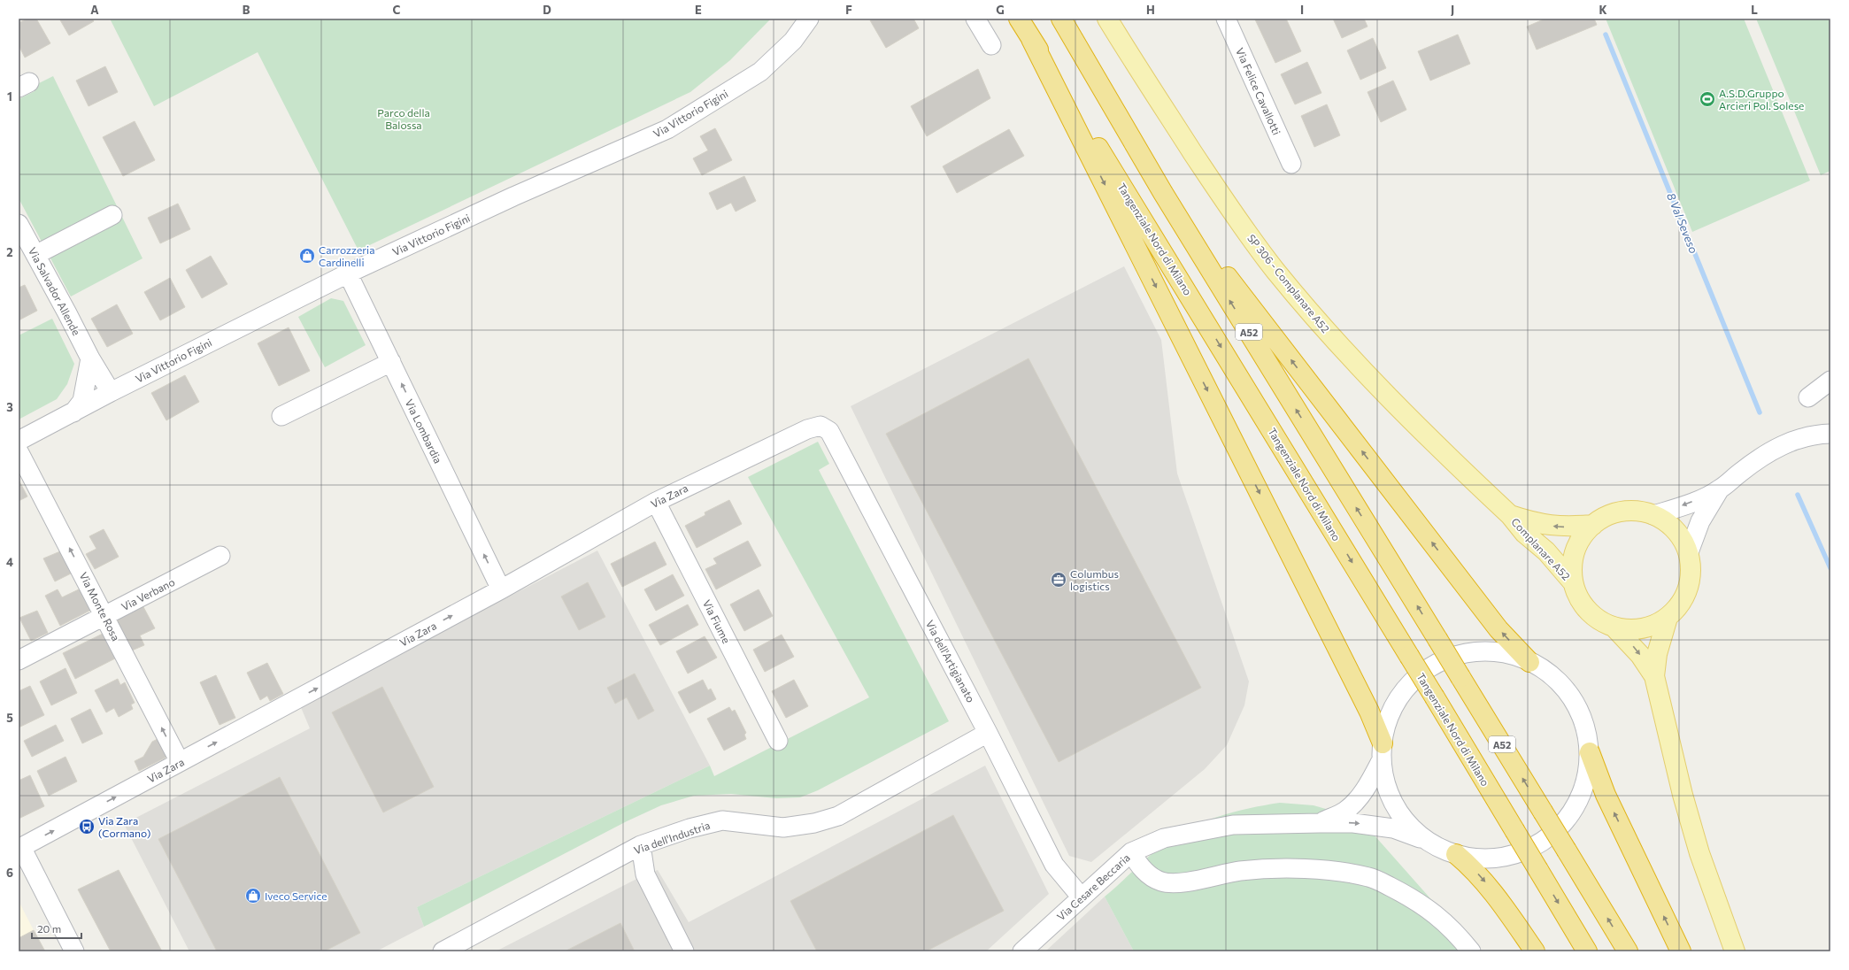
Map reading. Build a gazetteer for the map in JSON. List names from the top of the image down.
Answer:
{
  "streets": {
    "highway": ["Tangenziale Nord di Milano", "A52"],
    "main road": ["SP 306 - Complanare A52", "Complanare A52"],
    "street": [
      "Via Felice Cavallotti",
      "Via Vittorio Figini",
      "Via Salvador Allende",
      "Via Lombardia",
      "Via Zara",
      "Via Verbano",
      "Via Monte Rosa",
      "Via Fiume",
      "Via dell'Artigianato",
      "Via dell'Industria",
      "Via Cesare Beccaria"
    ]
  },
  "crossings": [
    ["Via Vittorio Figini", "Via Salvador Allende"],
    ["Via Vittorio Figini", "Via Lombardia"],
    ["SP 306 - Complanare A52", "Complanare A52"],
    ["Via Lombardia", "Via Zara"],
    ["Via Zara", "Via Monte Rosa"],
    ["Via Zara", "Via Fiume"],
    ["Via Zara", "Via dell'Artigianato"],
    ["Via Verbano", "Via Monte Rosa"],
    ["Via dell'Artigianato", "Via dell'Industria"],
    ["Via dell'Artigianato", "Via Cesare Beccaria"]
  ],
  "one_way": [
    "Via Lombardia",
    "Via Zara",
    "Complanare A52",
    "Via Monte Rosa"
  ],
  "water": ["8 Val Seveso"],
  "parks": ["Parco della Balossa"],
  "places": {
    "sports": ["A.S.D.Gruppo Arcieri Pol. Solese"],
    "shop": ["Carrozzeria Cardinelli", "Iveco Service"],
    "office": ["Columbus logistics"],
    "bus stop": ["Via Zara (Cormano)"]
  },
  "scale_bar": "20 m",
  "grid": {
    "columns": [
      "A",
      "B",
      "C",
      "D",
      "E",
      "F",
      "G",
      "H",
      "I",
      "J",
      "K",
      "L"
    ],
    "rows": [
      "1",
      "2",
      "3",
      "4",
      "5",
      "6"
    ]
  }
}
